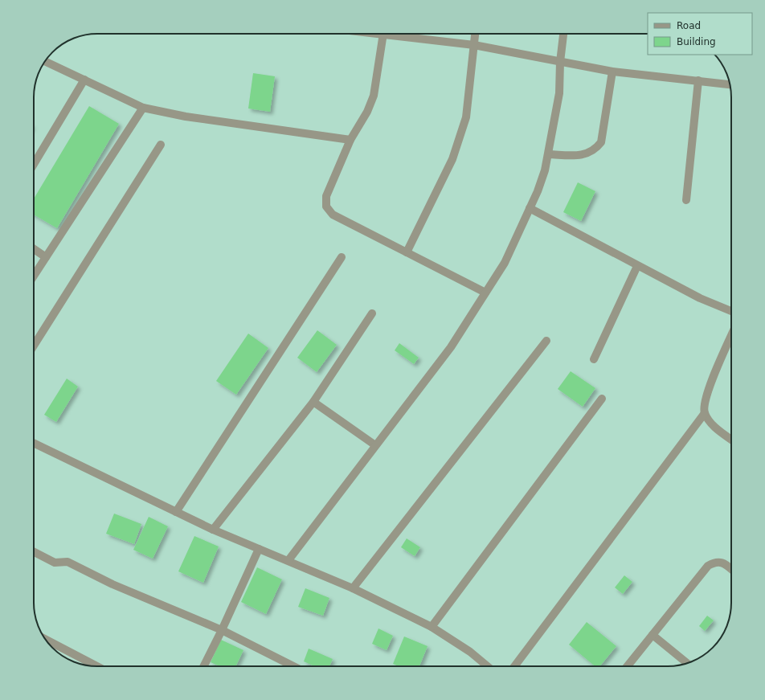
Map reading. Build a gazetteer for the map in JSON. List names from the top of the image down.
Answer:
{
  "legend": ["Road", "Building"]
}
